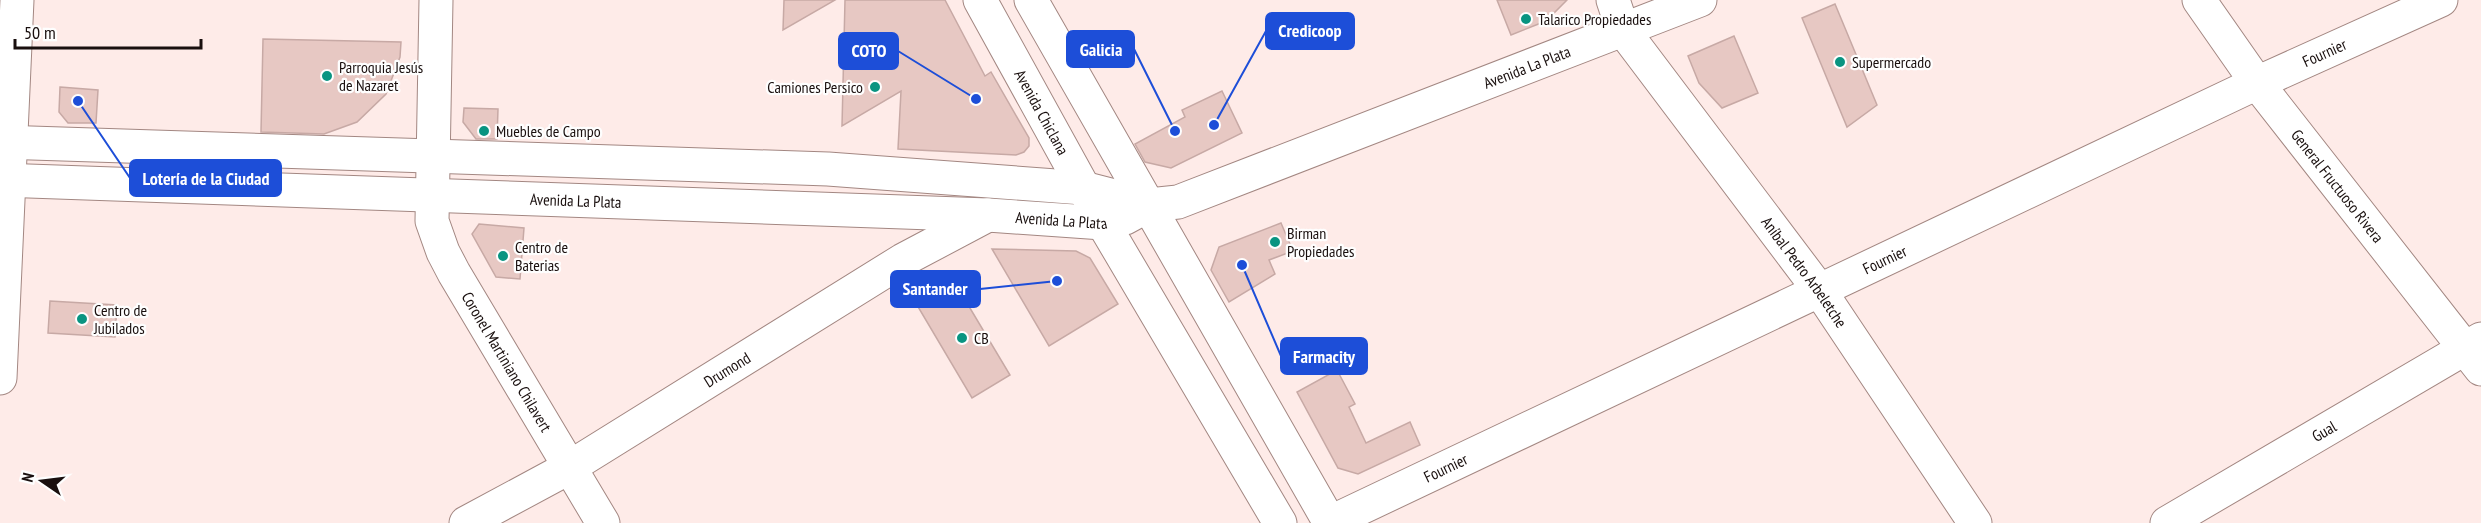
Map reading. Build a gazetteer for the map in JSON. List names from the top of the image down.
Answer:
{
  "streets": {
    "main road": [
      "Fournier",
      "Avenida La Plata",
      "Avenida Chiclana",
      "General Fructuoso Rivera",
      "Aníbal Pedro Arbeletche",
      "Coronel Martiniano Chilavert",
      "Drumond",
      "Gual"
    ]
  },
  "crossings": [
    ["Fournier", "General Fructuoso Rivera"],
    ["Fournier", "Aníbal Pedro Arbeletche"],
    ["Avenida La Plata", "Avenida Chiclana"],
    ["Avenida La Plata", "Aníbal Pedro Arbeletche"],
    ["Avenida La Plata", "Coronel Martiniano Chilavert"],
    ["Avenida La Plata", "Drumond"],
    ["General Fructuoso Rivera", "Gual"],
    ["Coronel Martiniano Chilavert", "Drumond"]
  ],
  "places": [
    "Talarico Propiedades",
    "Supermercado",
    "Parroquia Jesús de Nazaret",
    "Camiones Persico",
    "COTO",
    "Lotería de la Ciudad",
    "Credicoop",
    "Muebles de Campo",
    "Galicia",
    "Birman Propiedades",
    "Centro de Baterias",
    "Farmacity",
    "Santander",
    "Centro de Jubilados",
    "CB"
  ],
  "scale_bar": "50 m",
  "north": "left"
}
